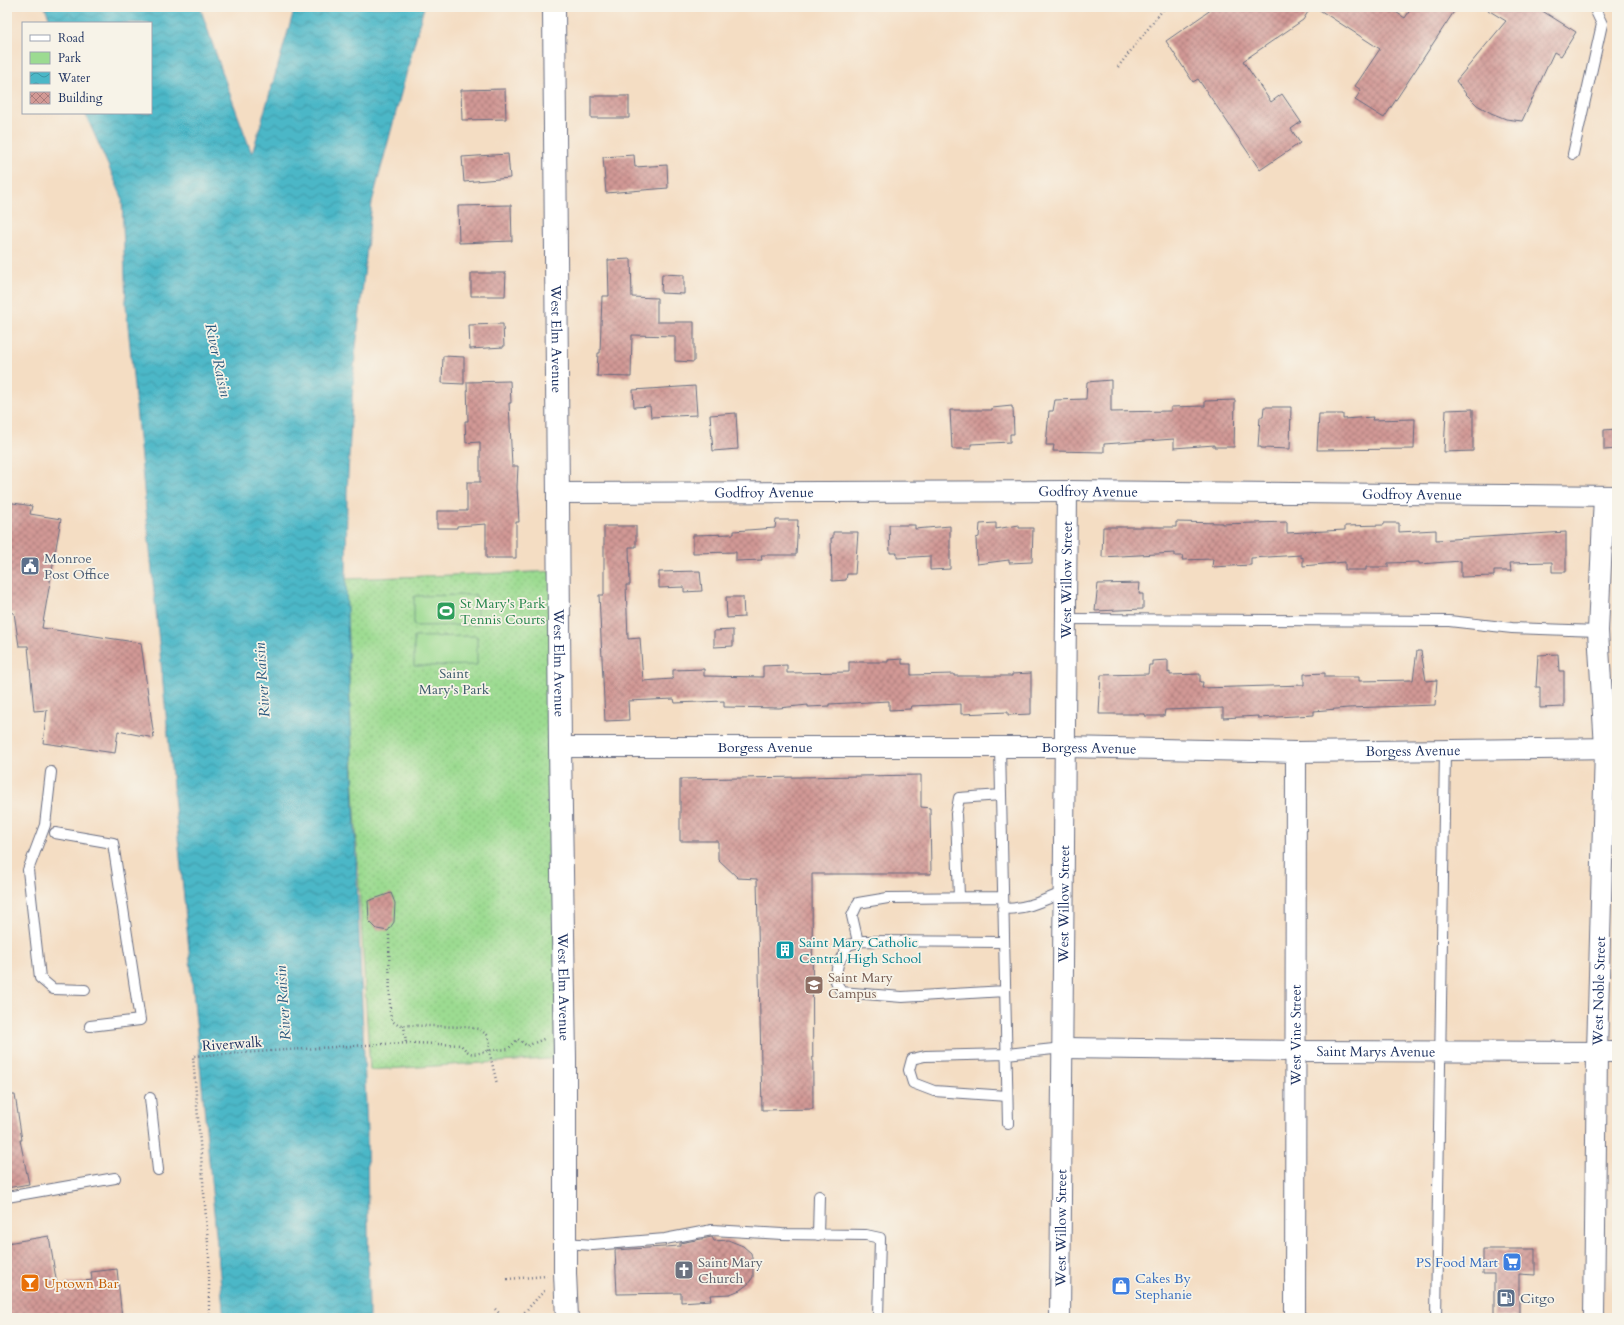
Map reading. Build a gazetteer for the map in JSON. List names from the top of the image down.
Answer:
{
  "streets": {
    "street": [
      "West Elm Avenue",
      "Godfroy Avenue",
      "West Willow Street",
      "Borgess Avenue",
      "West Noble Street",
      "West Vine Street",
      "Saint Marys Avenue"
    ],
    "path": ["Riverwalk"]
  },
  "crossings": [
    ["West Elm Avenue", "Godfroy Avenue"],
    ["West Elm Avenue", "Borgess Avenue"],
    ["Godfroy Avenue", "West Willow Street"],
    ["Godfroy Avenue", "West Noble Street"],
    ["West Willow Street", "Borgess Avenue"],
    ["West Willow Street", "Saint Marys Avenue"],
    ["Borgess Avenue", "West Noble Street"],
    ["Borgess Avenue", "West Vine Street"],
    ["West Noble Street", "Saint Marys Avenue"],
    ["West Vine Street", "Saint Marys Avenue"]
  ],
  "water": ["River Raisin"],
  "parks": ["Saint Mary's Park"],
  "places": {
    "public building": ["Monroe Post Office"],
    "sports": ["St Mary's Park Tennis Courts"],
    "building": ["Saint Mary Catholic Central High School"],
    "school or university": ["Saint Mary Campus"],
    "supermarket": ["PS Food Mart"],
    "church": ["Saint Mary Church"],
    "bar": ["Uptown Bar"],
    "shop": ["Cakes By Stephanie"],
    "fuel station": ["Citgo"]
  },
  "legend": [
    "Road",
    "Park",
    "Water",
    "Building"
  ]
}
